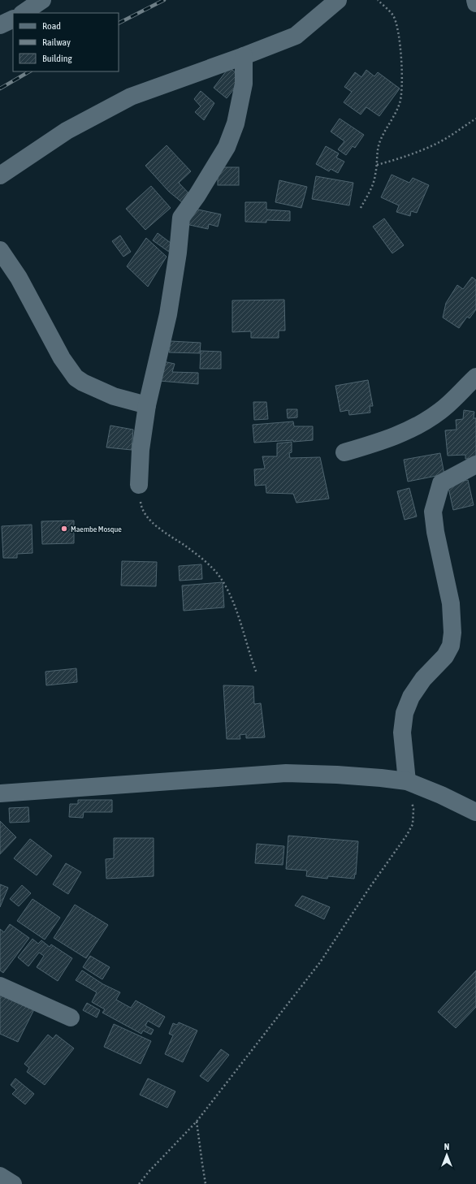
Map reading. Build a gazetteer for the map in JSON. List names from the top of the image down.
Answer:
{
  "places": ["Maembe Mosque"],
  "legend": ["Road", "Railway", "Building"],
  "north": "top"
}
